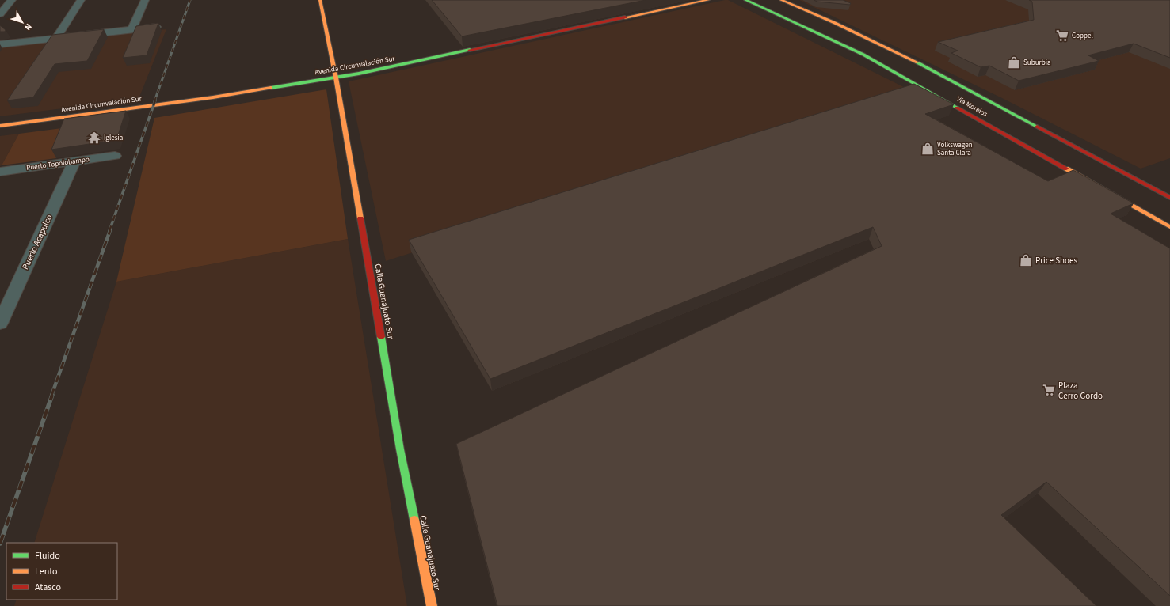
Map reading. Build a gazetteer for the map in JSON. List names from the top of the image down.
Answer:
{
  "streets": {
    "street": [
      "Avenida Circunvalación Sur",
      "Vía Morelos",
      "Puerto Topolobampo",
      "Puerto Acapulco",
      "Calle Guanajuato Sur"
    ]
  },
  "crossings": [
    ["Avenida Circunvalación Sur", "Calle Guanajuato Sur"],
    ["Puerto Topolobampo", "Puerto Acapulco"]
  ],
  "places": {
    "supermarket": ["Coppel", "Plaza Cerro Gordo"],
    "shop": ["Suburbia", "Volkswagen Santa Clara", "Price Shoes"],
    "temple": ["Iglesia"]
  },
  "legend": ["Fluido", "Lento", "Atasco"],
  "north": "bottom right"
}
